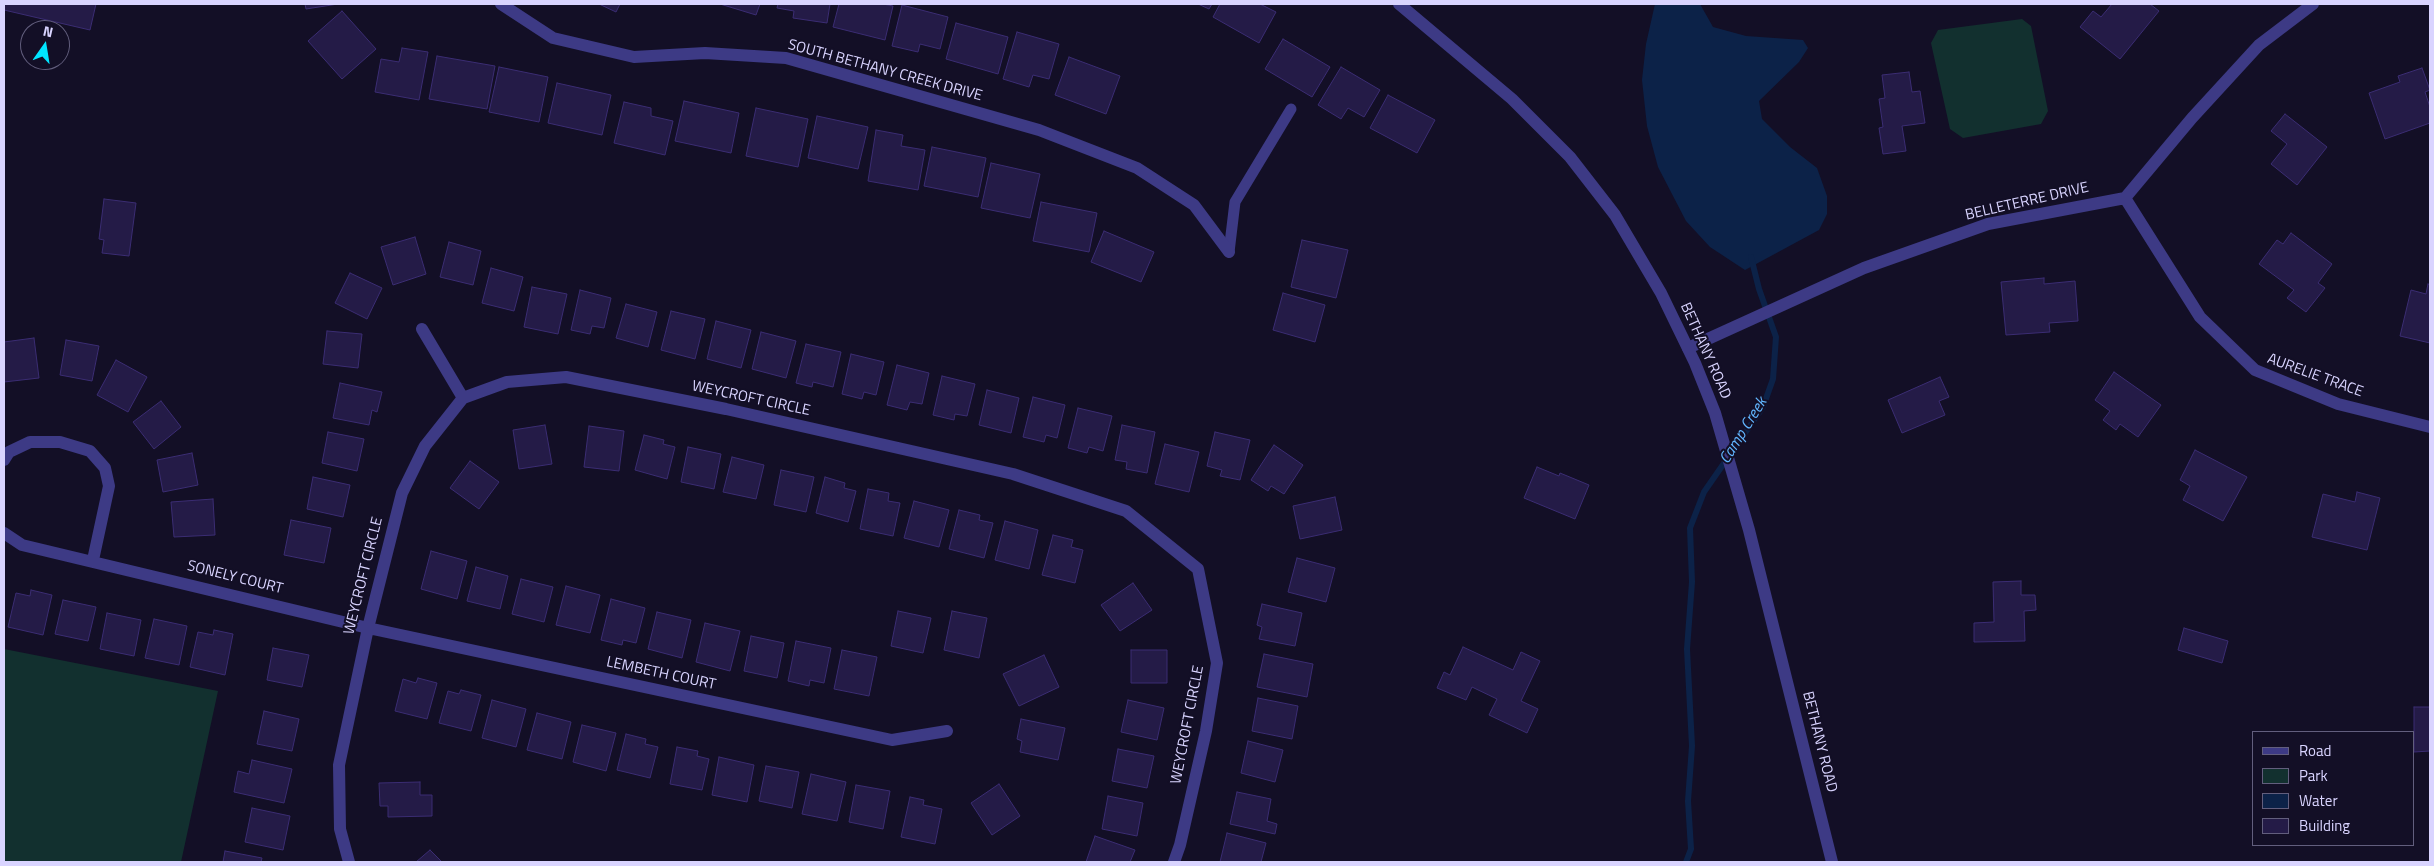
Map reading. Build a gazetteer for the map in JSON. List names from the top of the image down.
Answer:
{
  "streets": {
    "street": [
      "SOUTH BETHANY CREEK DRIVE",
      "BELLETERRE DRIVE",
      "BETHANY ROAD",
      "AURELIE TRACE",
      "WEYCROFT CIRCLE",
      "SONELY COURT",
      "LEMBETH COURT"
    ]
  },
  "crossings": [
    ["BELLETERRE DRIVE", "BETHANY ROAD"],
    ["BELLETERRE DRIVE", "AURELIE TRACE"],
    ["WEYCROFT CIRCLE", "SONELY COURT"],
    ["WEYCROFT CIRCLE", "LEMBETH COURT"],
    ["SONELY COURT", "LEMBETH COURT"]
  ],
  "water": ["Camp Creek"],
  "legend": [
    "Road",
    "Park",
    "Water",
    "Building"
  ],
  "north": "top"
}
